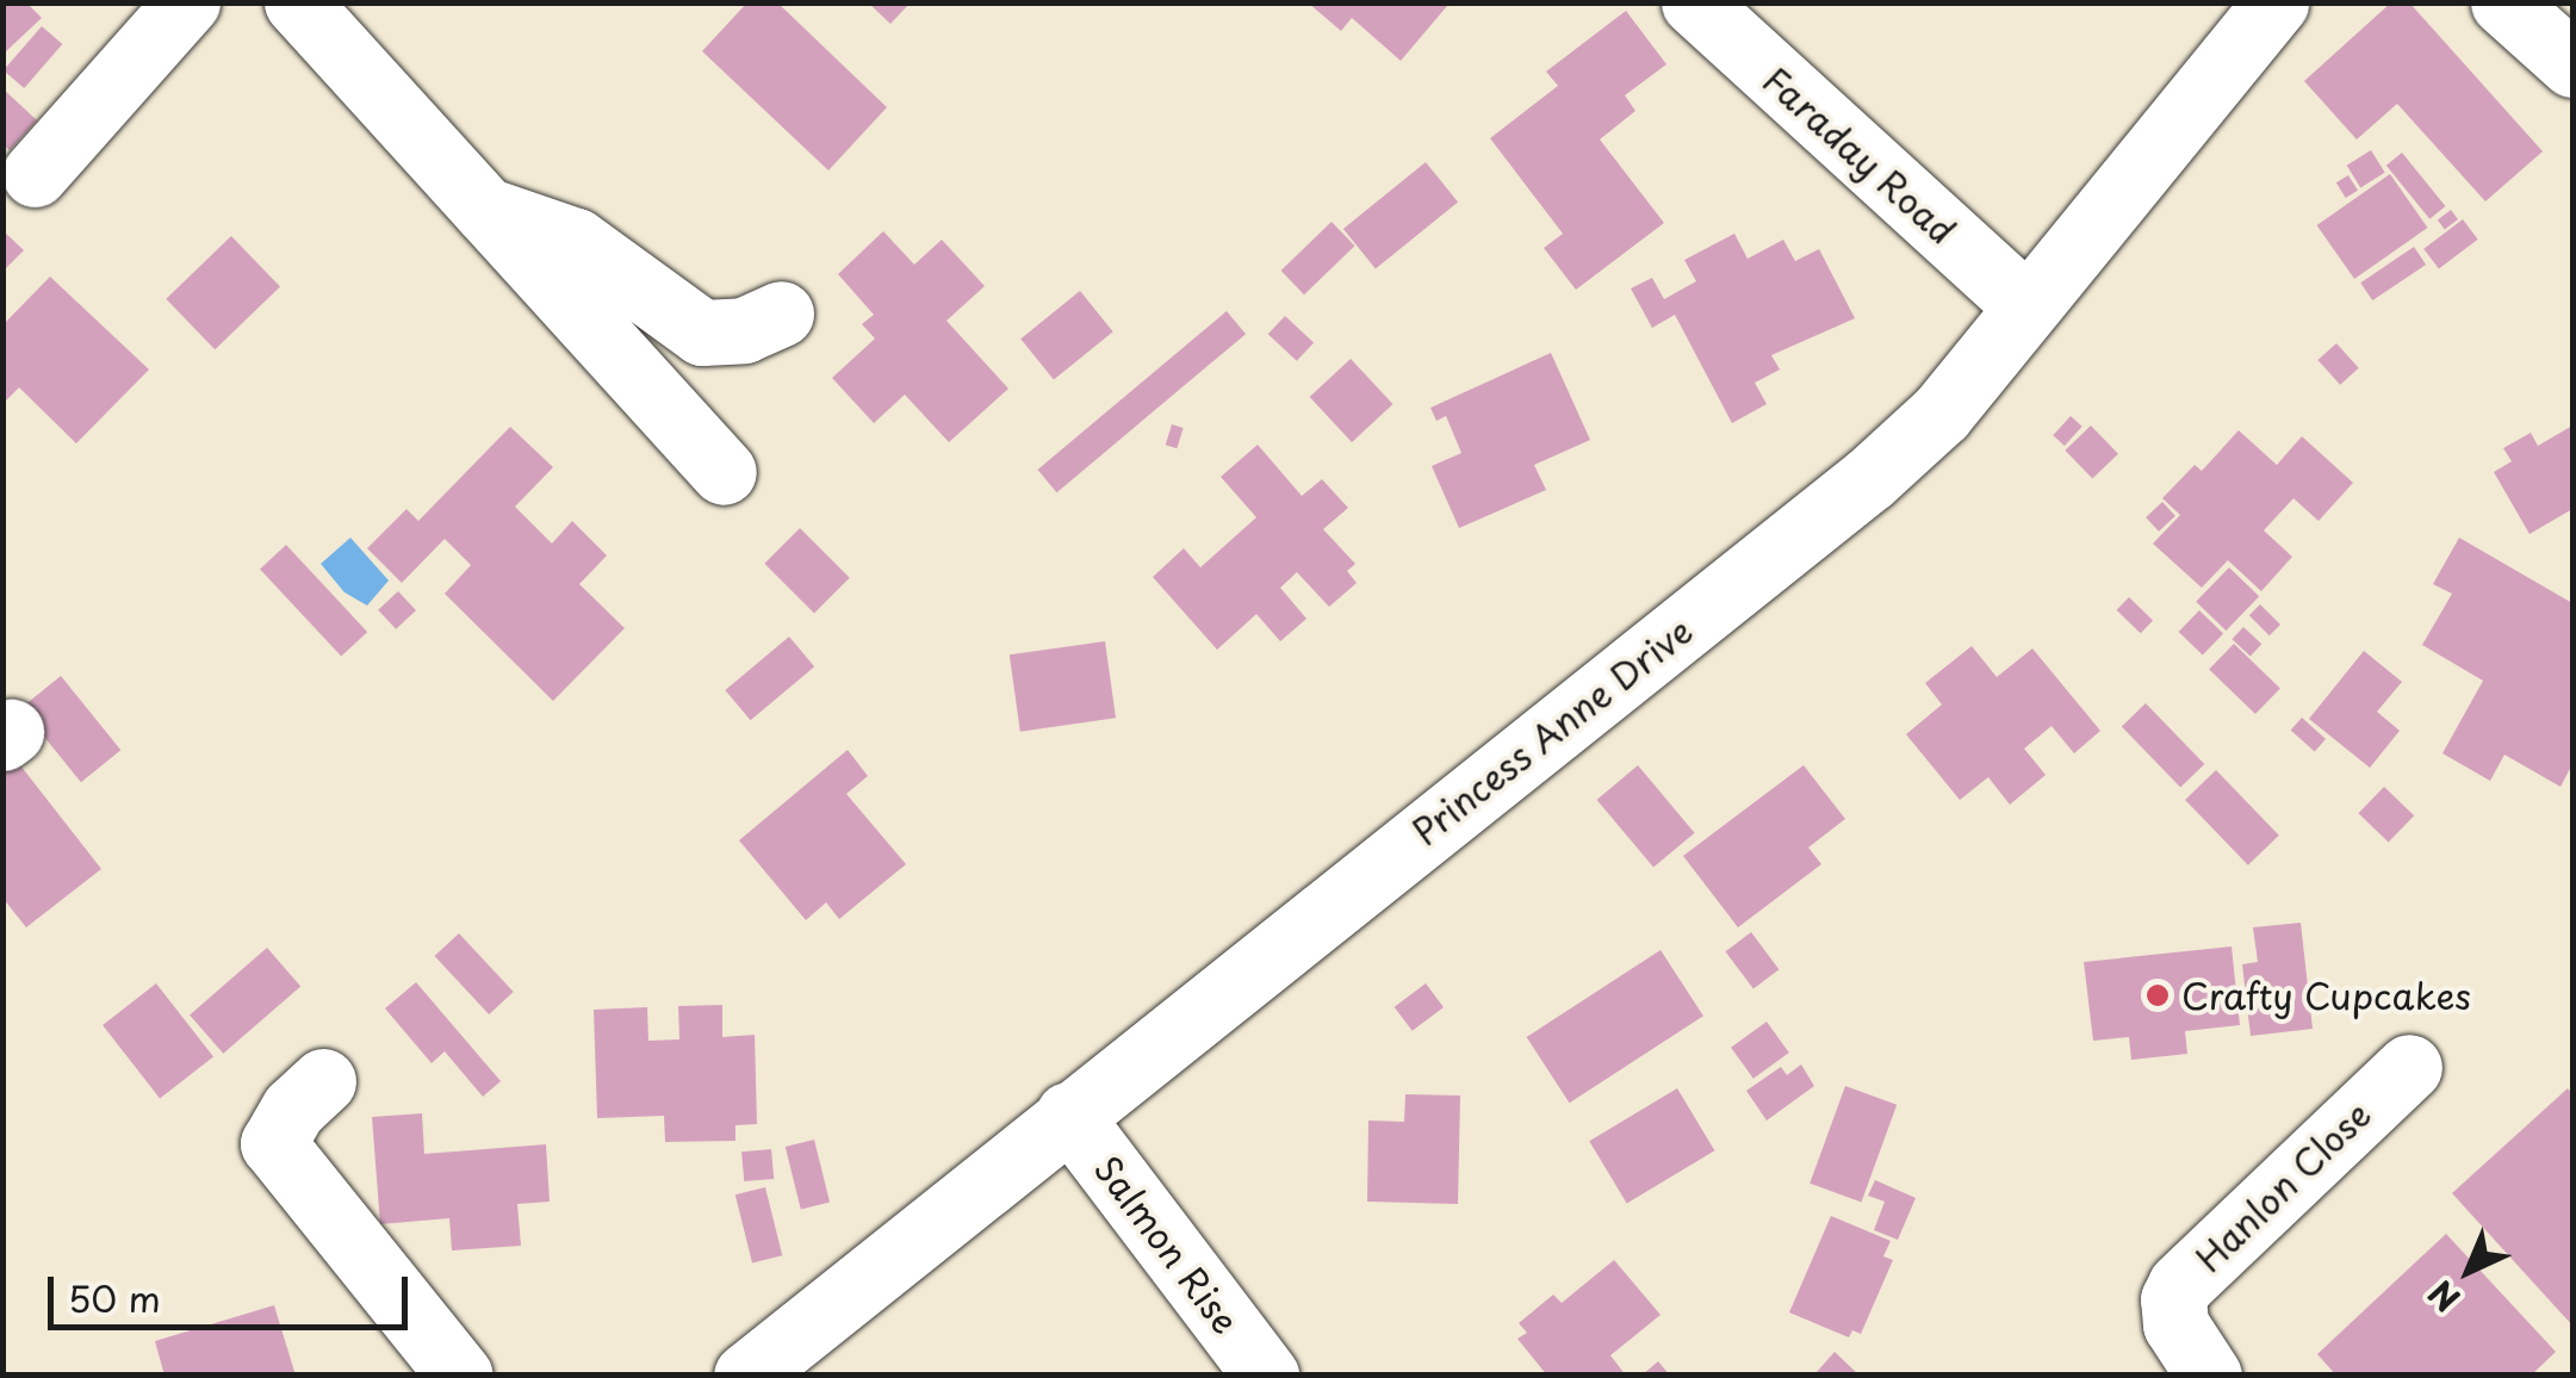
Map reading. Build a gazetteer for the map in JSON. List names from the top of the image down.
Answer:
{
  "streets": {
    "street": [
      "Faraday Road",
      "Princess Anne Drive",
      "Hanlon Close",
      "Salmon Rise"
    ]
  },
  "crossings": [
    ["Faraday Road", "Princess Anne Drive"],
    ["Princess Anne Drive", "Salmon Rise"]
  ],
  "places": ["Crafty Cupcakes"],
  "scale_bar": "50 m",
  "north": "bottom left"
}
